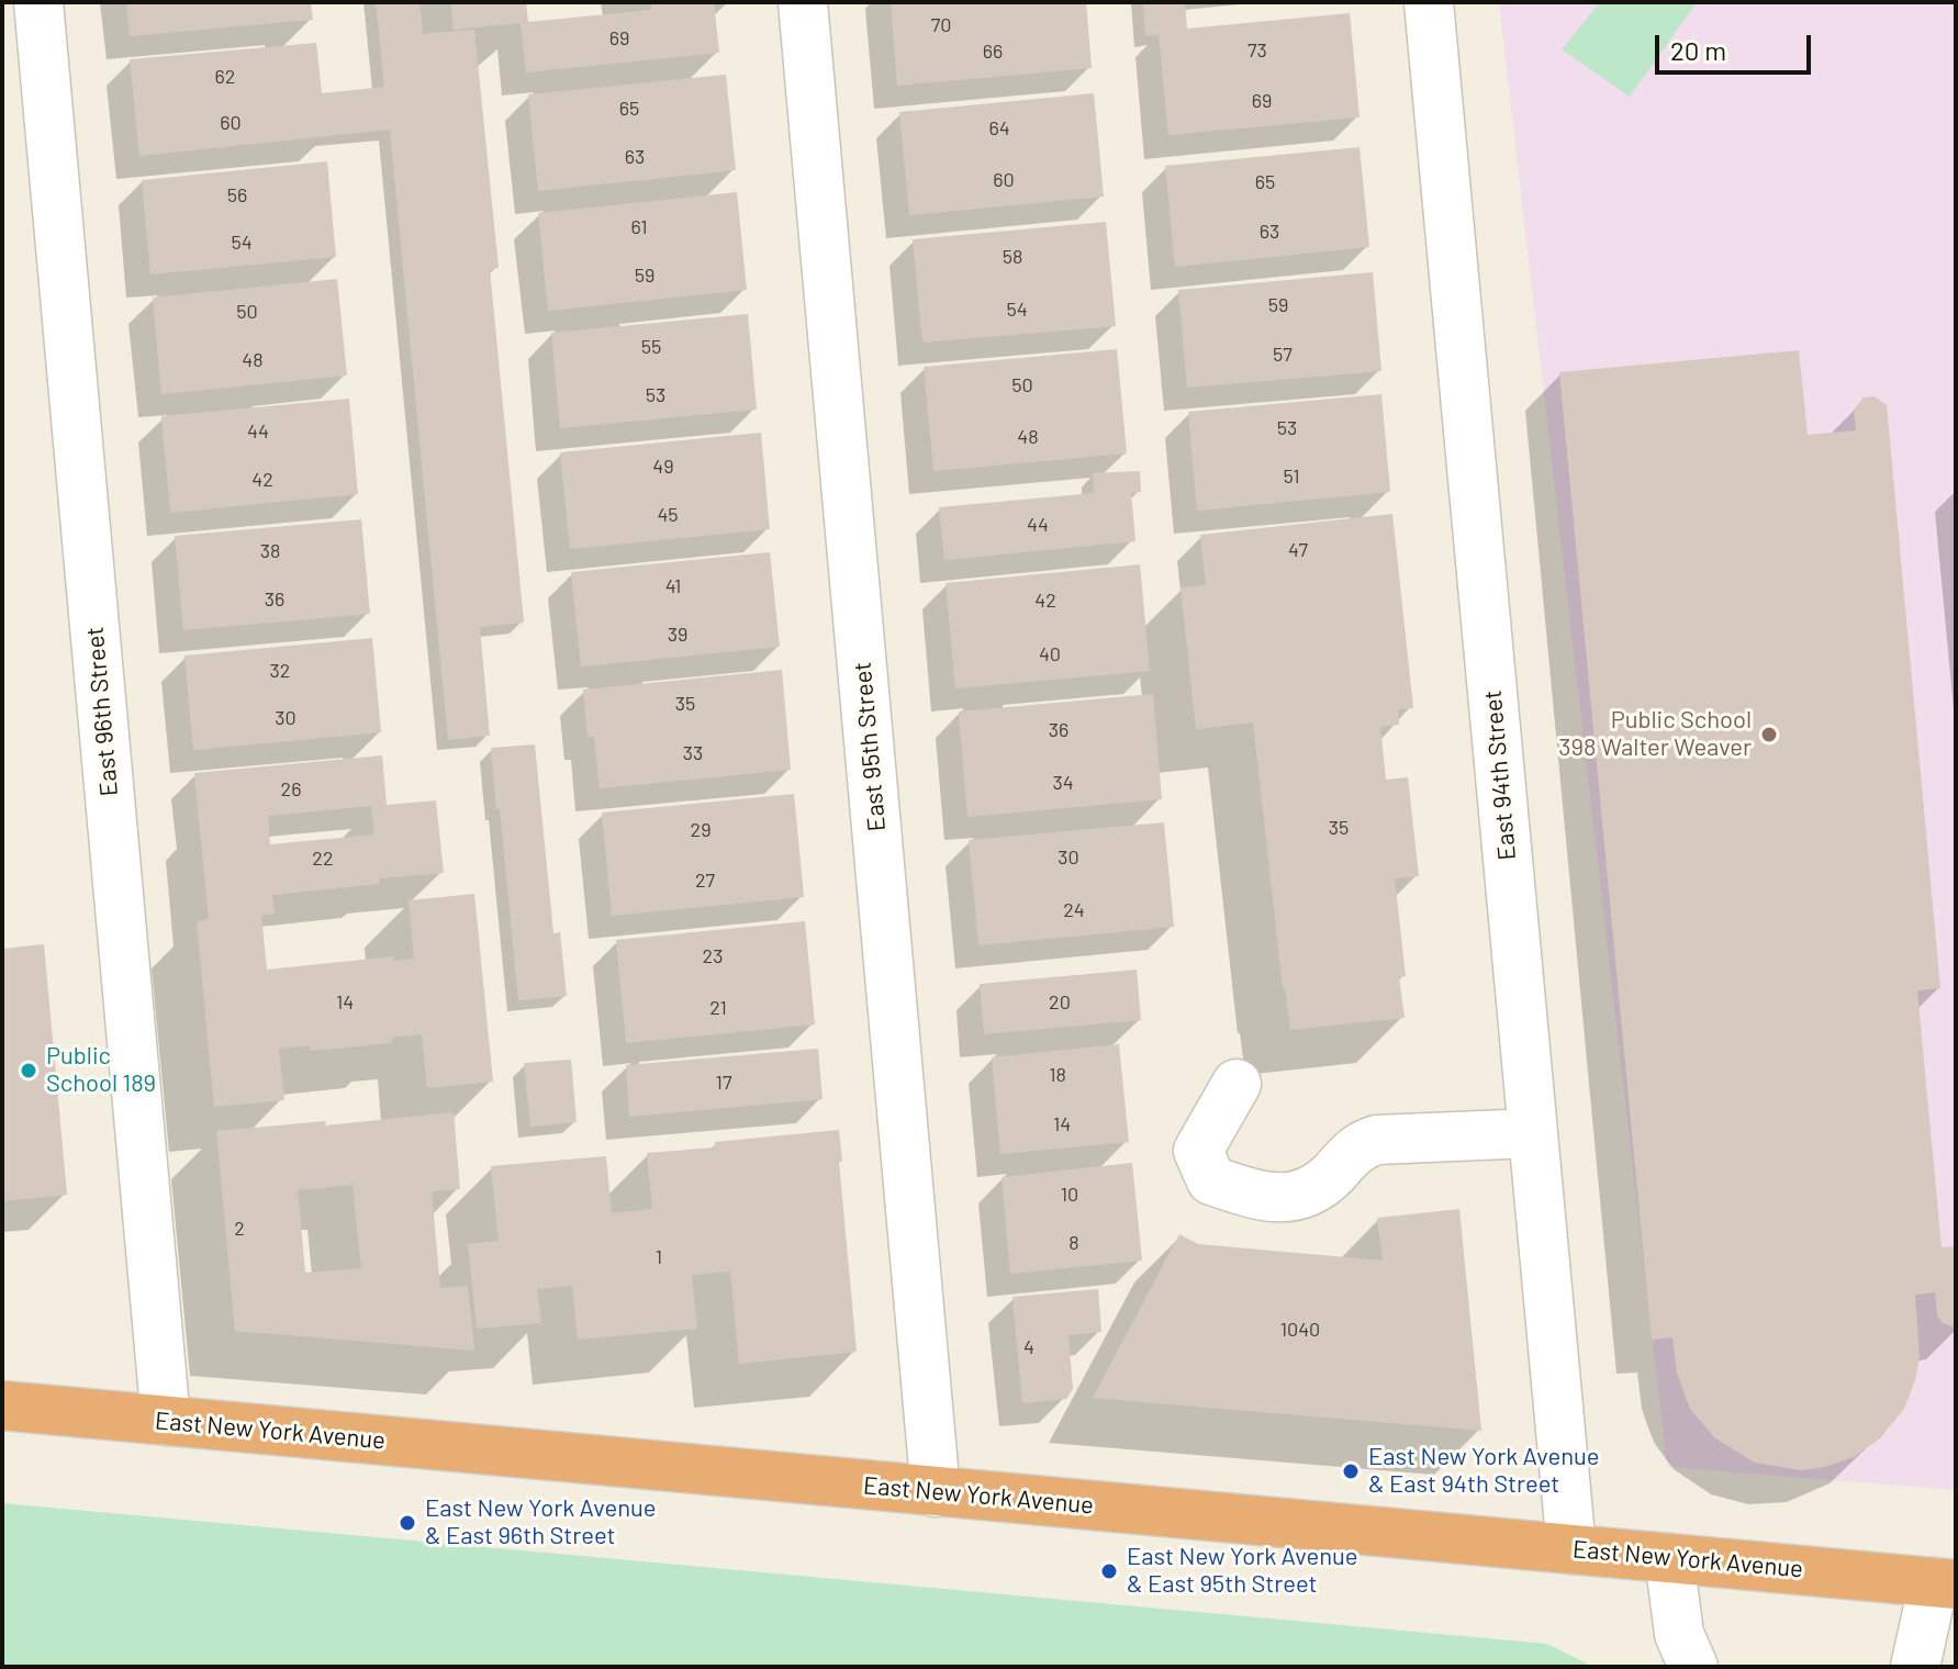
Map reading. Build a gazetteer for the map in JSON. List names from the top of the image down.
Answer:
{
  "streets": {
    "main road": ["East New York Avenue"],
    "street": ["East 96th Street", "East 95th Street", "East 94th Street"]
  },
  "crossings": [
    ["East 96th Street", "East New York Avenue"],
    ["East 95th Street", "East New York Avenue"],
    ["East 94th Street", "East New York Avenue"]
  ],
  "places": [
    "Public School 398 Walter Weaver",
    "Public School 189",
    "East New York Avenue & East 94th Street",
    "East New York Avenue & East 96th Street",
    "East New York Avenue & East 95th Street"
  ],
  "house_numbers": [
    "70",
    "69",
    "73",
    "66",
    "62",
    "69",
    "65",
    "60",
    "64",
    "63",
    "60",
    "65",
    "56",
    "61",
    "63",
    "54",
    "58",
    "59",
    "59",
    "54",
    "50",
    "55",
    "57",
    "48",
    "50",
    "53",
    "53",
    "44",
    "48",
    "49",
    "51",
    "42",
    "45",
    "44",
    "47",
    "38",
    "41",
    "36",
    "42",
    "39",
    "40",
    "32",
    "35",
    "30",
    "36",
    "33",
    "34",
    "26",
    "35",
    "29",
    "30",
    "22",
    "27",
    "24",
    "23",
    "14",
    "20",
    "21",
    "18",
    "17",
    "14",
    "10",
    "2",
    "8",
    "1",
    "1040",
    "4"
  ],
  "scale_bar": "20 m"
}
